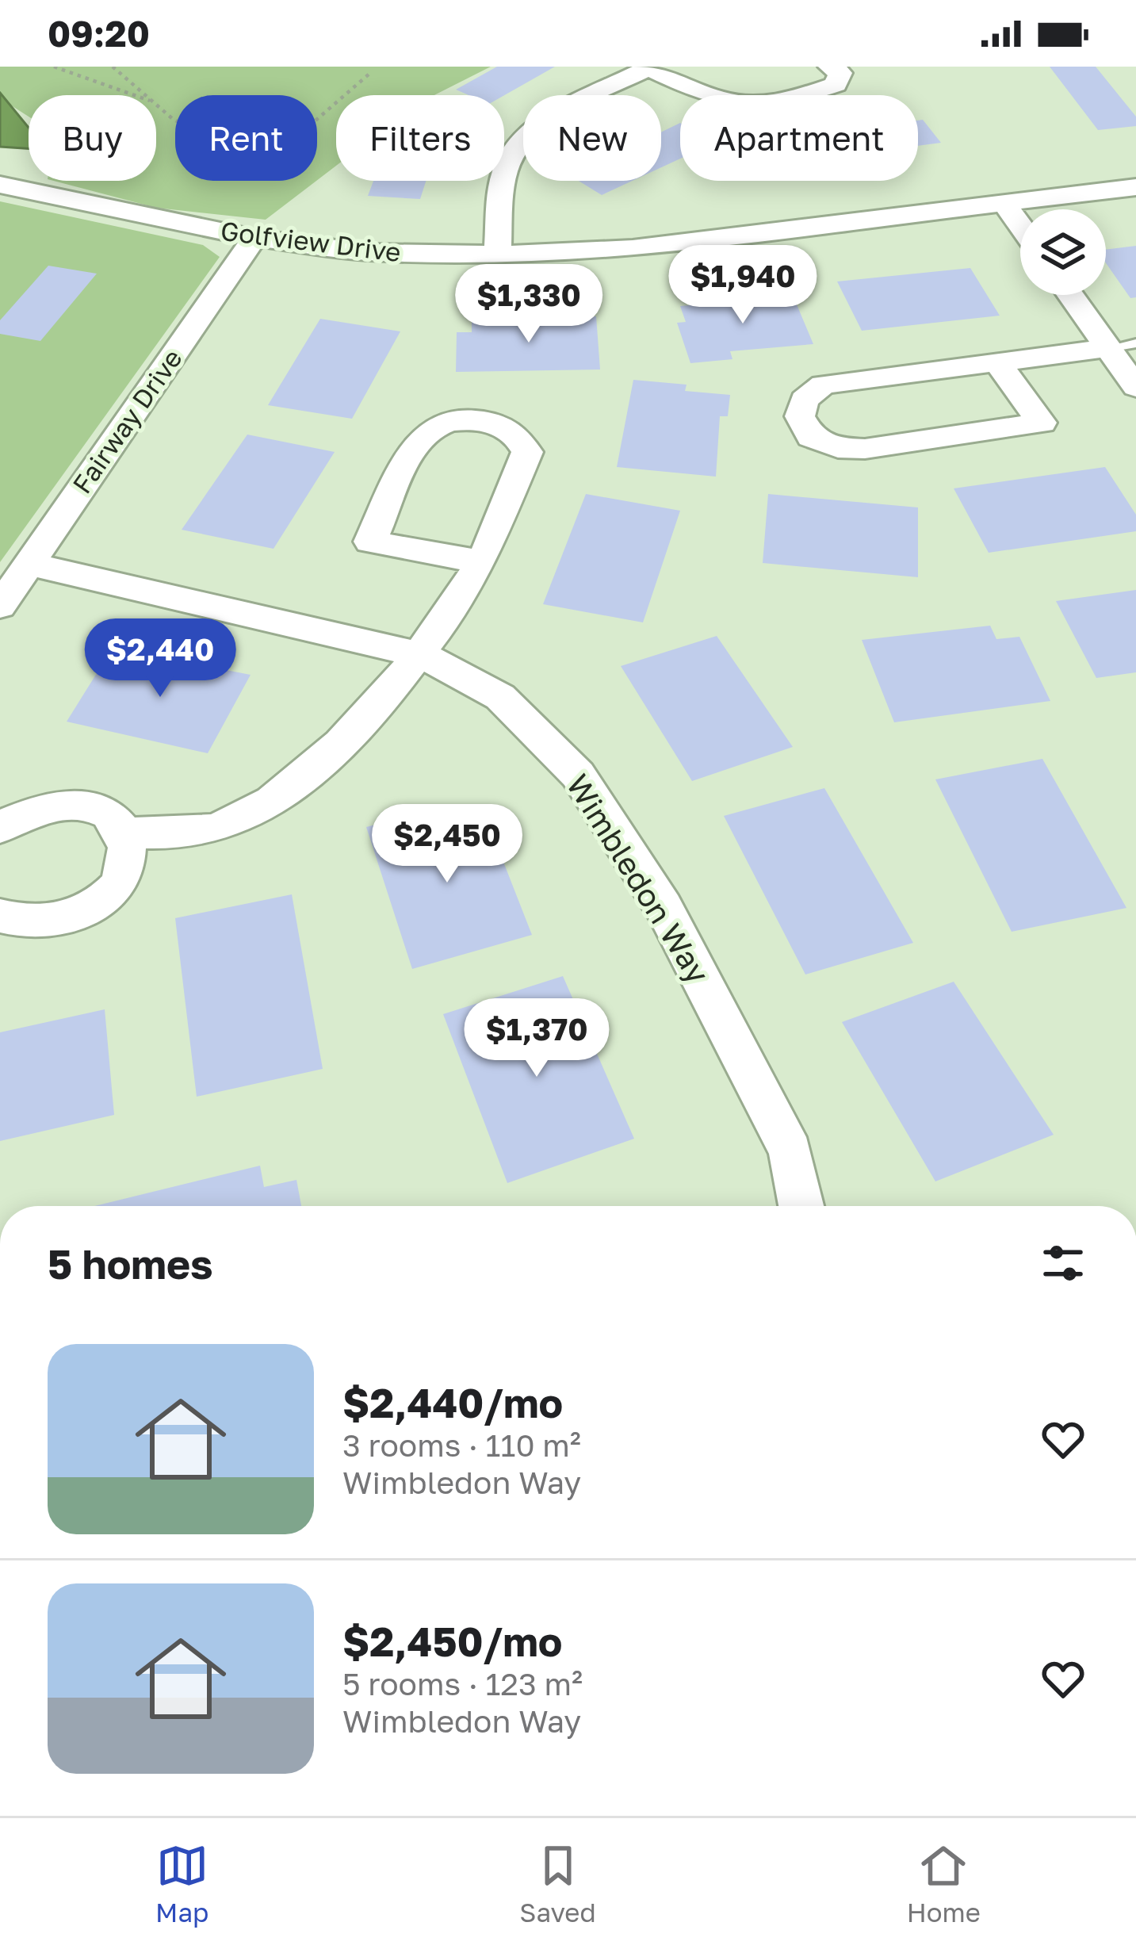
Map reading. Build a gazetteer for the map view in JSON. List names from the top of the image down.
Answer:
{
  "streets": {
    "street": ["Golfview Drive", "Fairway Drive", "Wimbledon Way"]
  },
  "crossings": [
    ["Golfview Drive", "Fairway Drive"],
    ["Fairway Drive", "Wimbledon Way"]
  ],
  "page": {
    "status": "09:20",
    "chip": [
      "Buy",
      "Rent",
      "Filters",
      "New",
      "Apartment"
    ],
    "price": [
      "$1,940",
      "$1,330",
      "$2,440",
      "$2,450",
      "$1,370"
    ],
    "heading": "5 homes",
    "list": [
      {
        "name": "$2,440/mo",
        "note": "3 rooms · 110 m² · Wimbledon Way"
      },
      {
        "name": "$2,450/mo",
        "note": "5 rooms · 123 m² · Wimbledon Way"
      }
    ],
    "tabs": ["Map", "Saved", "Home"]
  }
}
